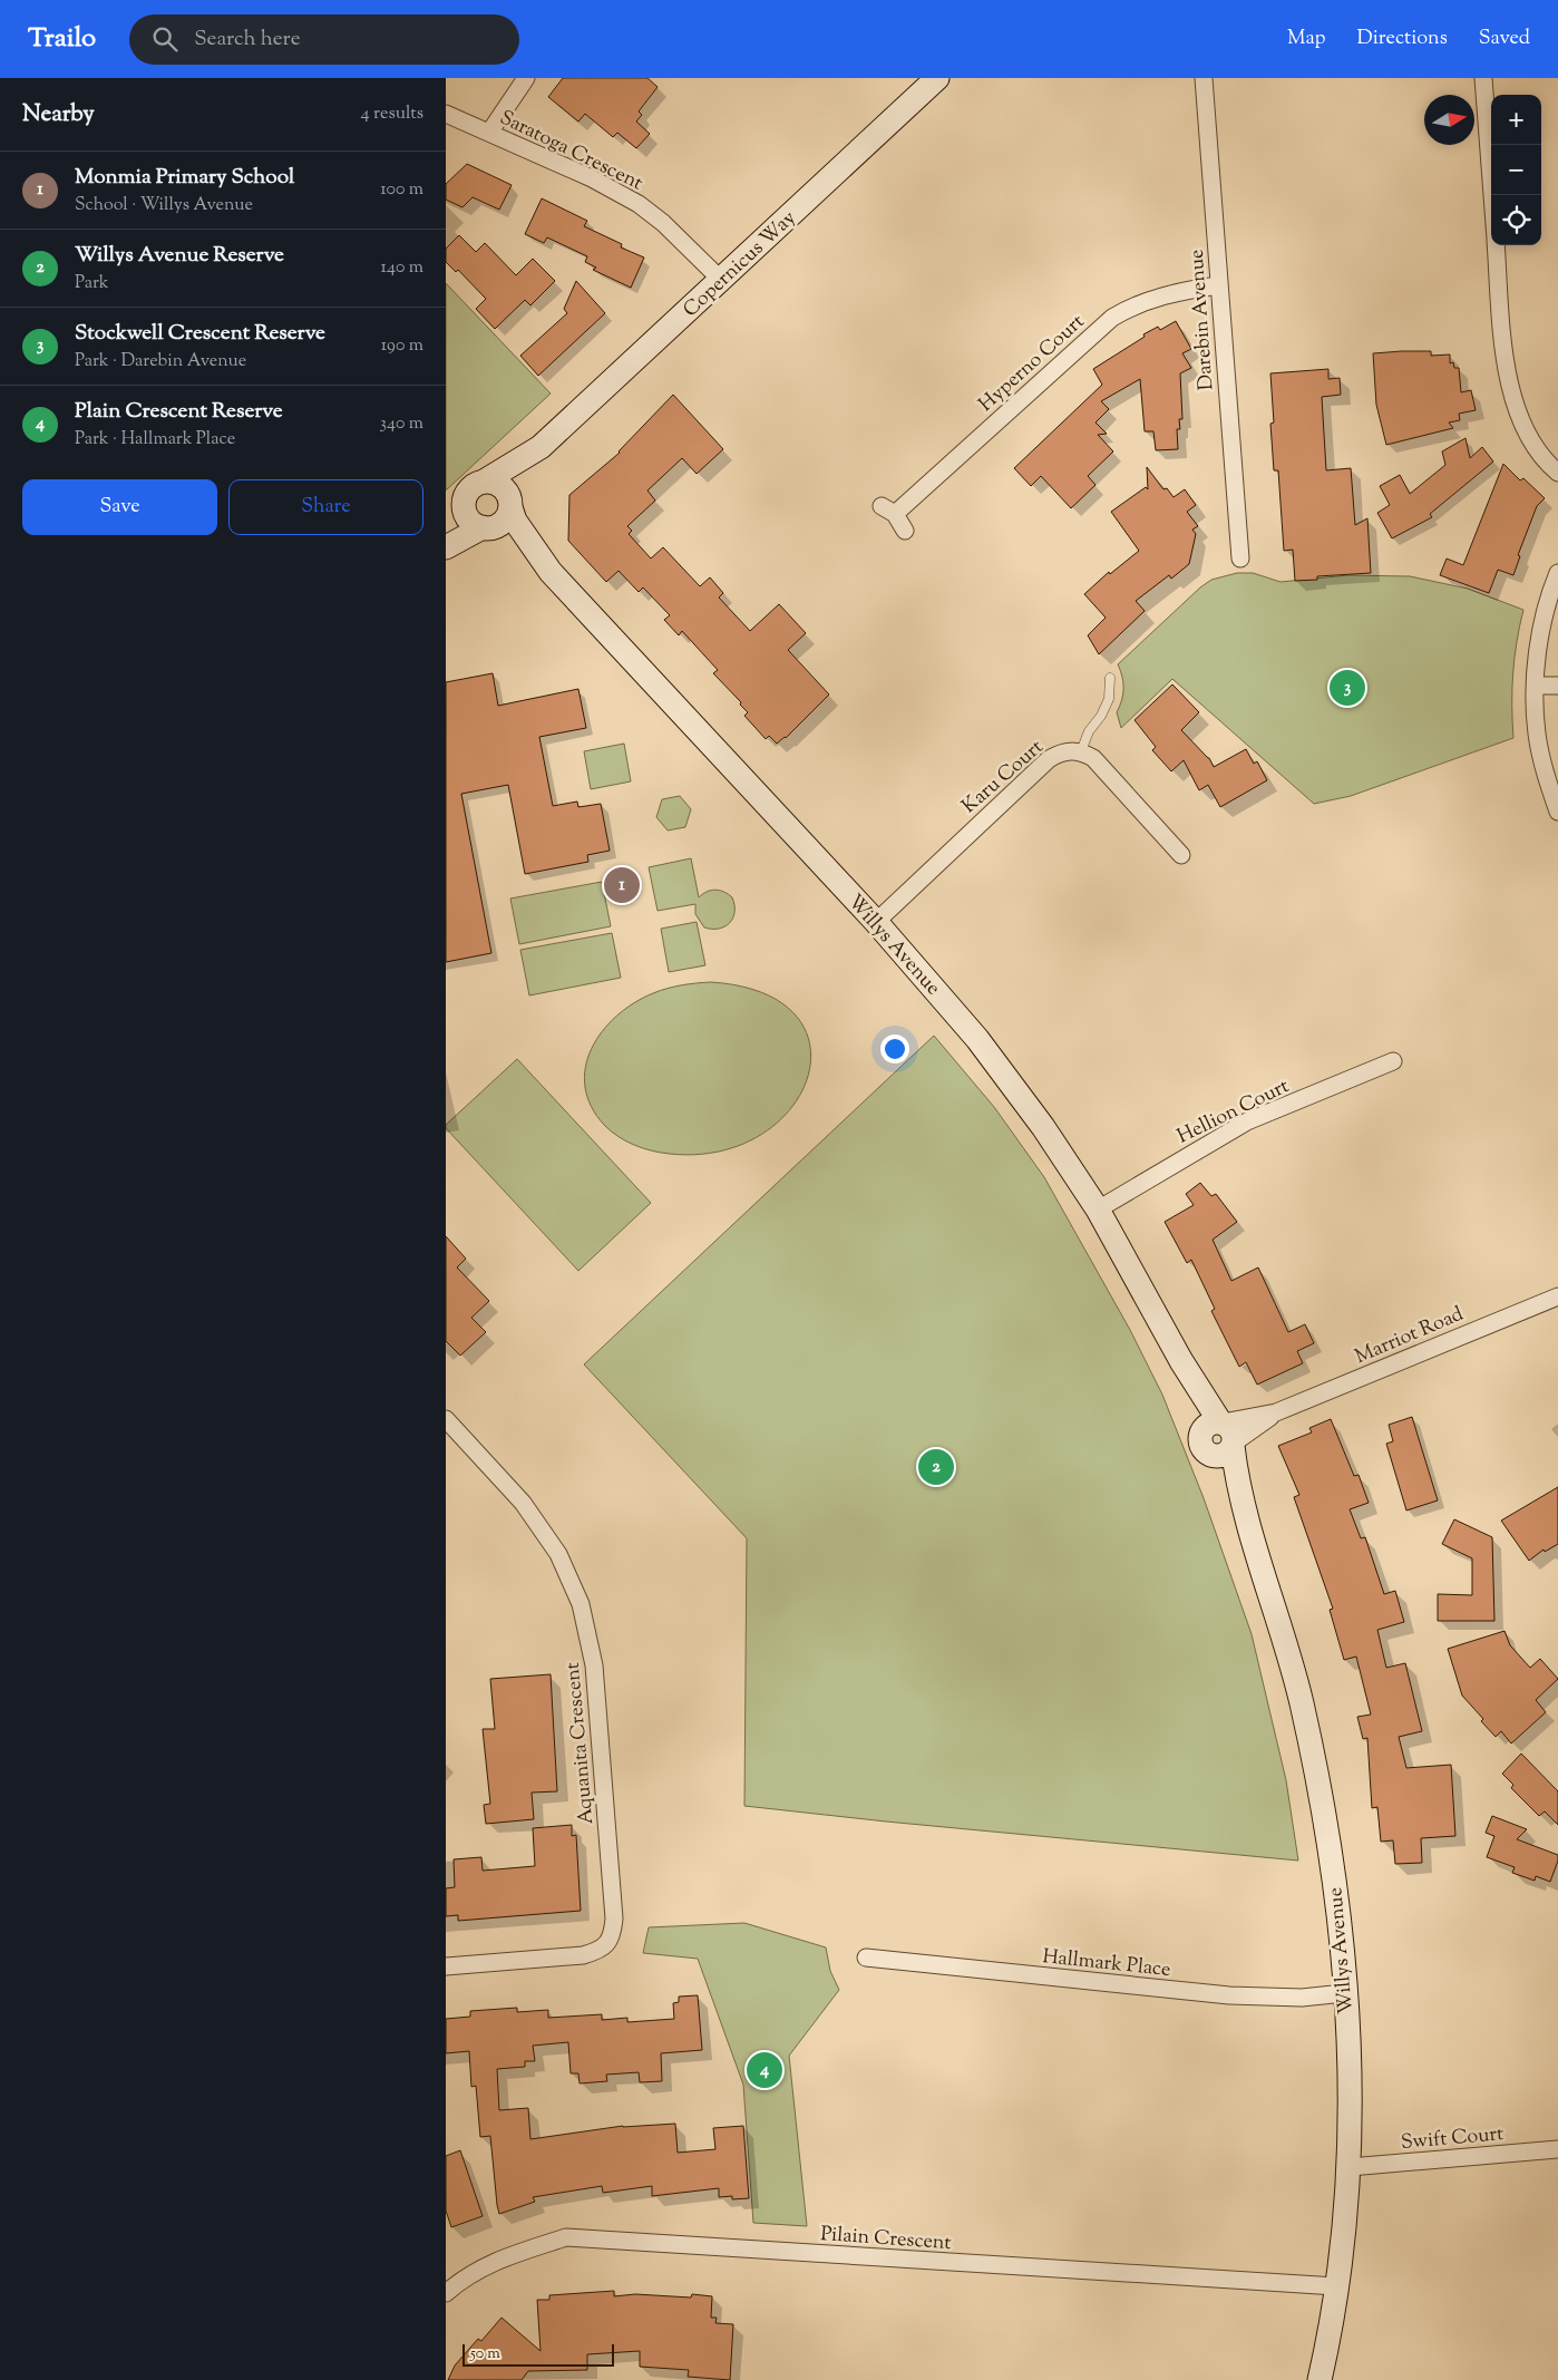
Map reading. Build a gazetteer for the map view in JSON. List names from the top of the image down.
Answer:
{
  "streets": {
    "street": [
      "Saratoga Crescent",
      "Copernicus Way",
      "Darebin Avenue",
      "Hyperno Court",
      "Karu Court",
      "Willys Avenue",
      "Hellion Court",
      "Marriot Road",
      "Aquanita Crescent",
      "Hallmark Place",
      "Swift Court",
      "Pilain Crescent"
    ]
  },
  "crossings": [
    ["Saratoga Crescent", "Copernicus Way"],
    ["Copernicus Way", "Willys Avenue"],
    ["Darebin Avenue", "Hyperno Court"],
    ["Karu Court", "Willys Avenue"],
    ["Willys Avenue", "Hellion Court"],
    ["Willys Avenue", "Marriot Road"],
    ["Willys Avenue", "Hallmark Place"],
    ["Willys Avenue", "Swift Court"],
    ["Willys Avenue", "Pilain Crescent"]
  ],
  "scale_bar": "50 m",
  "north": "right",
  "page": {
    "header": "Trailo",
    "search": "Search here",
    "nav": ["Map", "Directions", "Saved"],
    "heading": ["Nearby", "4 results"],
    "map_buttons": ["+", "−"],
    "list": [
      {
        "mark": "1",
        "name": "Monmia Primary School",
        "note": "School · Willys Avenue",
        "value": "100 m"
      },
      {
        "mark": "2",
        "name": "Willys Avenue Reserve",
        "note": "Park",
        "value": "140 m"
      },
      {
        "mark": "3",
        "name": "Stockwell Crescent Reserve",
        "note": "Park · Darebin Avenue",
        "value": "190 m"
      },
      {
        "mark": "4",
        "name": "Plain Crescent Reserve",
        "note": "Park · Hallmark Place",
        "value": "340 m"
      }
    ],
    "buttons": ["Save", "Share"],
    "pins": [
      "3",
      "1",
      "2",
      "4"
    ],
    "scale": "50 m"
  }
}
